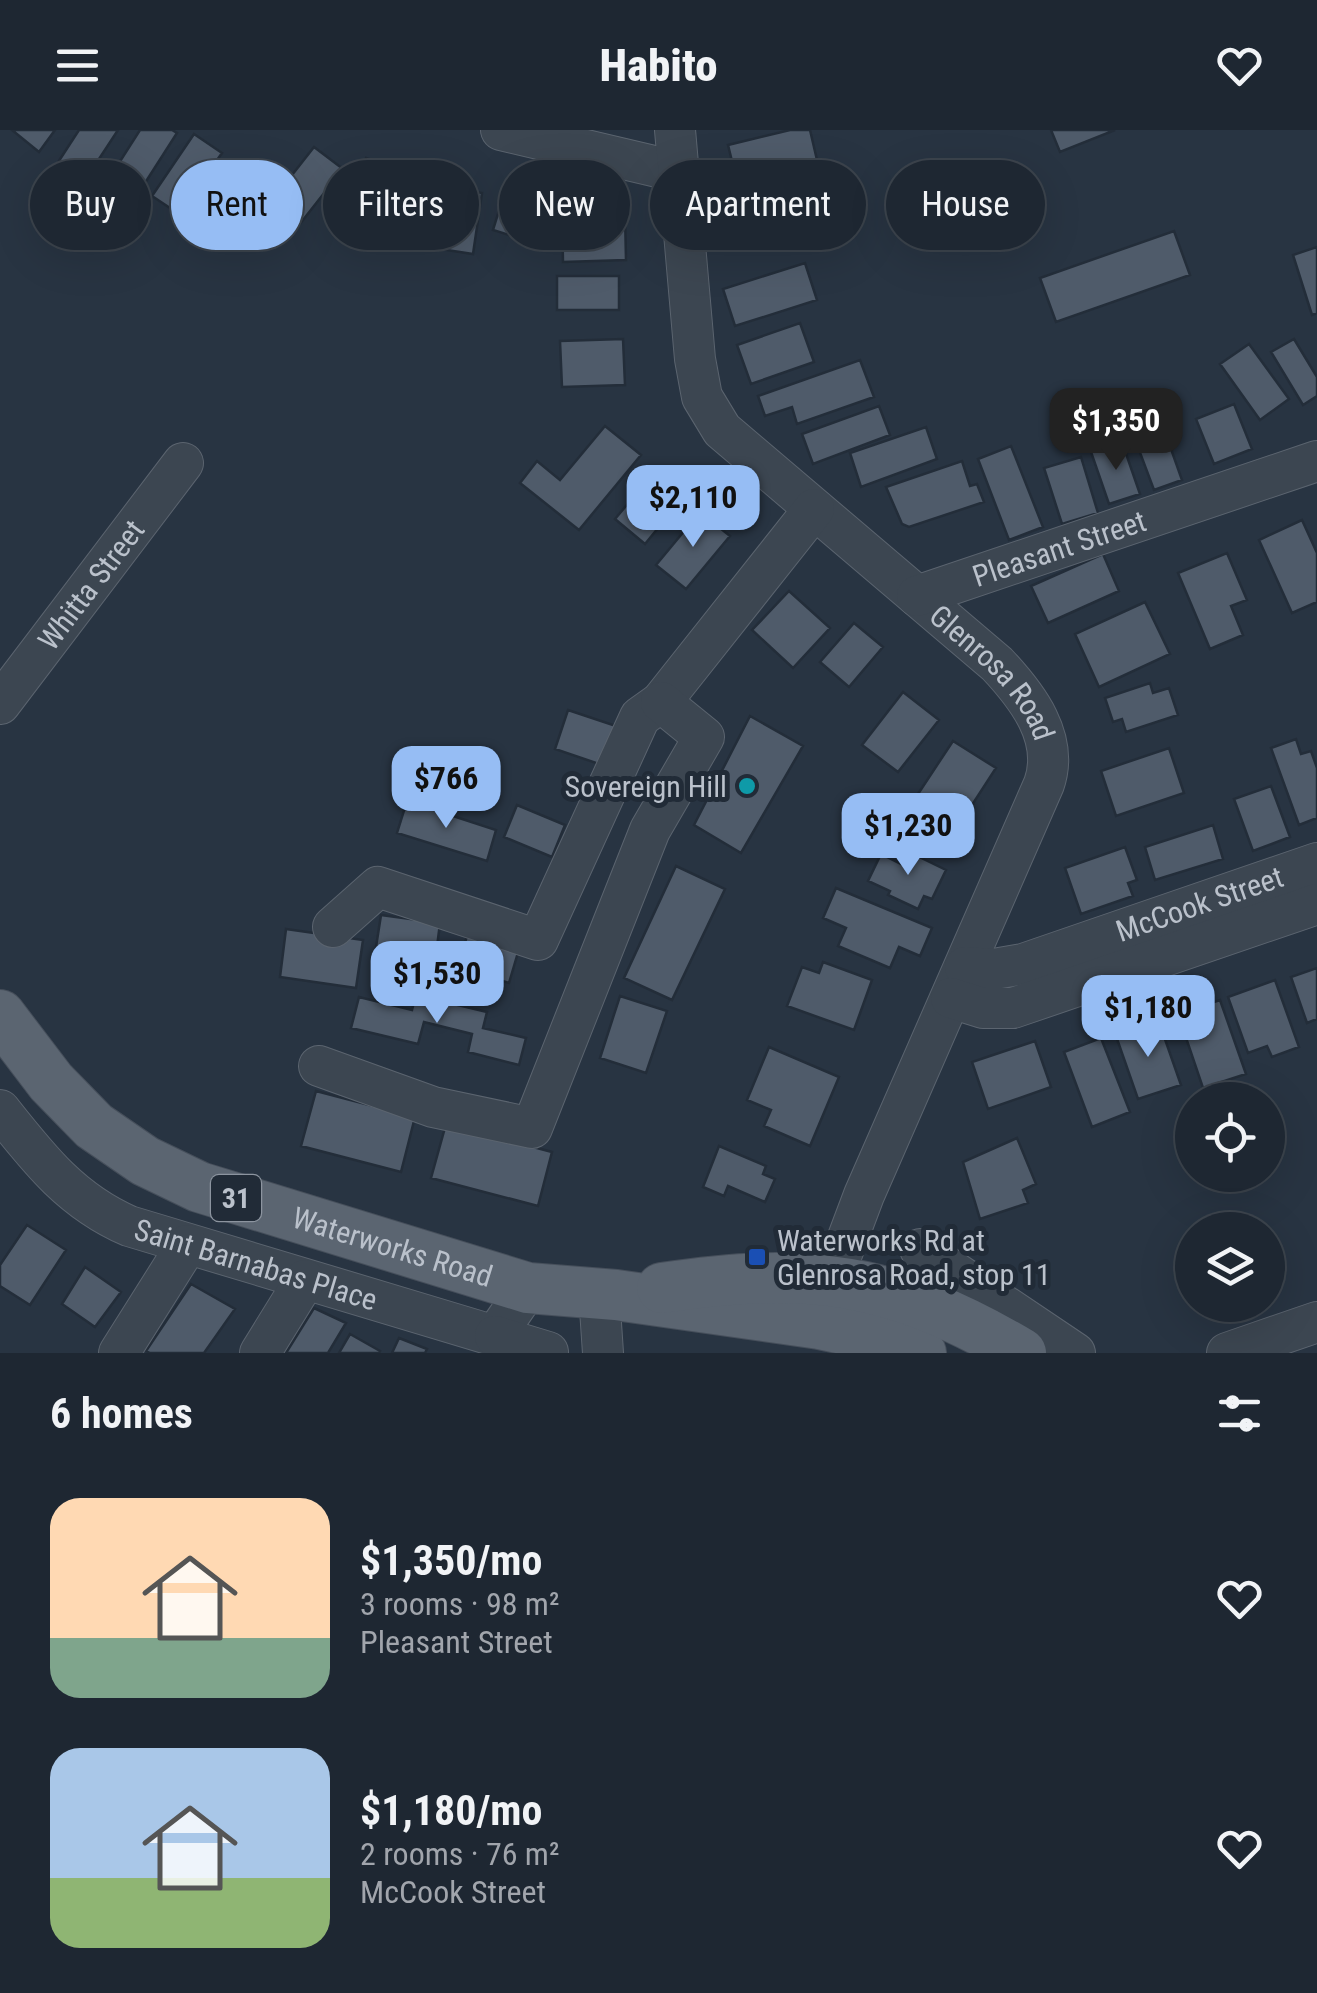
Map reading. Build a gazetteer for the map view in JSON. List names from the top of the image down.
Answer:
{
  "streets": {
    "main road": ["31", "Waterworks Road"],
    "street": [
      "Pleasant Street",
      "Whitta Street",
      "Glenrosa Road",
      "McCook Street",
      "Saint Barnabas Place"
    ]
  },
  "crossings": [
    ["Pleasant Street", "Glenrosa Road"],
    ["Glenrosa Road", "McCook Street"],
    ["Glenrosa Road", "Waterworks Road"]
  ],
  "places": {
    "other": ["Sovereign Hill"],
    "transit": ["Waterworks Rd at Glenrosa Road, stop 11"]
  },
  "page": {
    "header": "Habito",
    "chip": [
      "Buy",
      "Rent",
      "Filters",
      "New",
      "Apartment",
      "House"
    ],
    "price": [
      "$1,350",
      "$2,110",
      "$766",
      "$1,230",
      "$1,530",
      "$1,180"
    ],
    "heading": "6 homes",
    "list": [
      {
        "name": "$1,350/mo",
        "note": "3 rooms · 98 m² · Pleasant Street"
      },
      {
        "name": "$1,180/mo",
        "note": "2 rooms · 76 m² · McCook Street"
      }
    ]
  }
}
